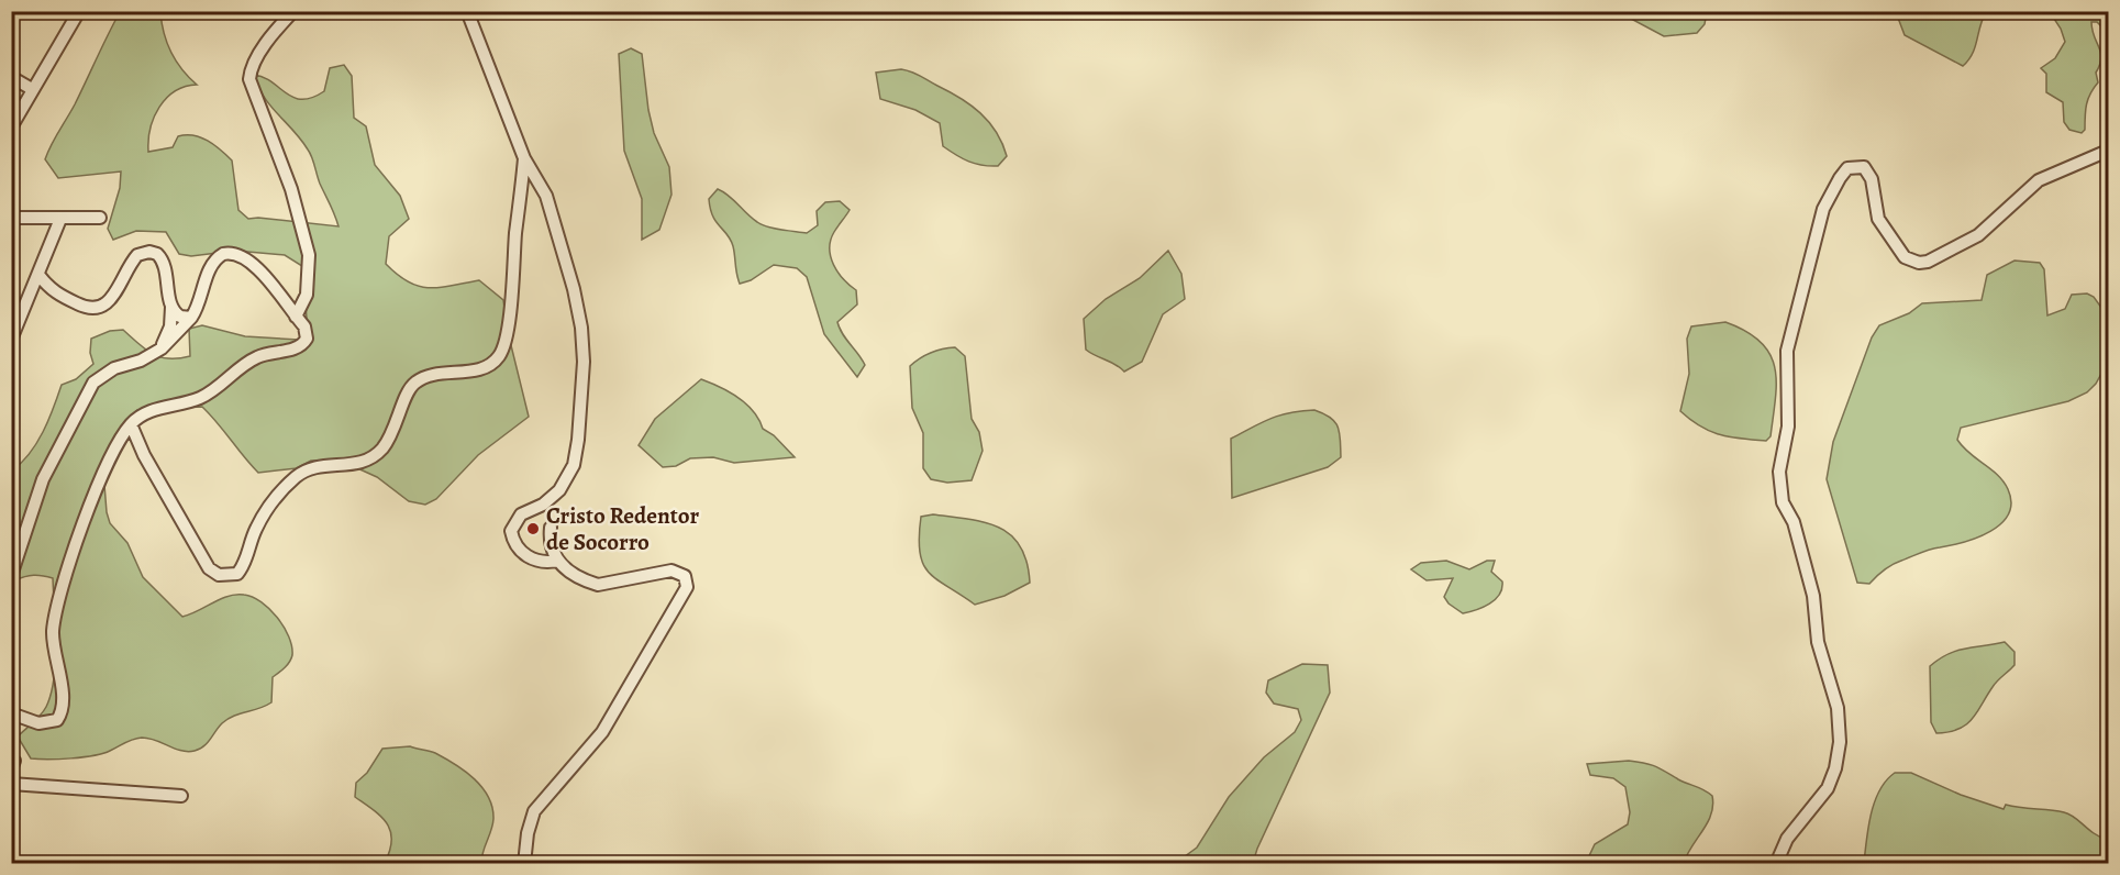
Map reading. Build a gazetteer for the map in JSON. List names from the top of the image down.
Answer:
{
  "places": ["Cristo Redentor de Socorro"]
}
